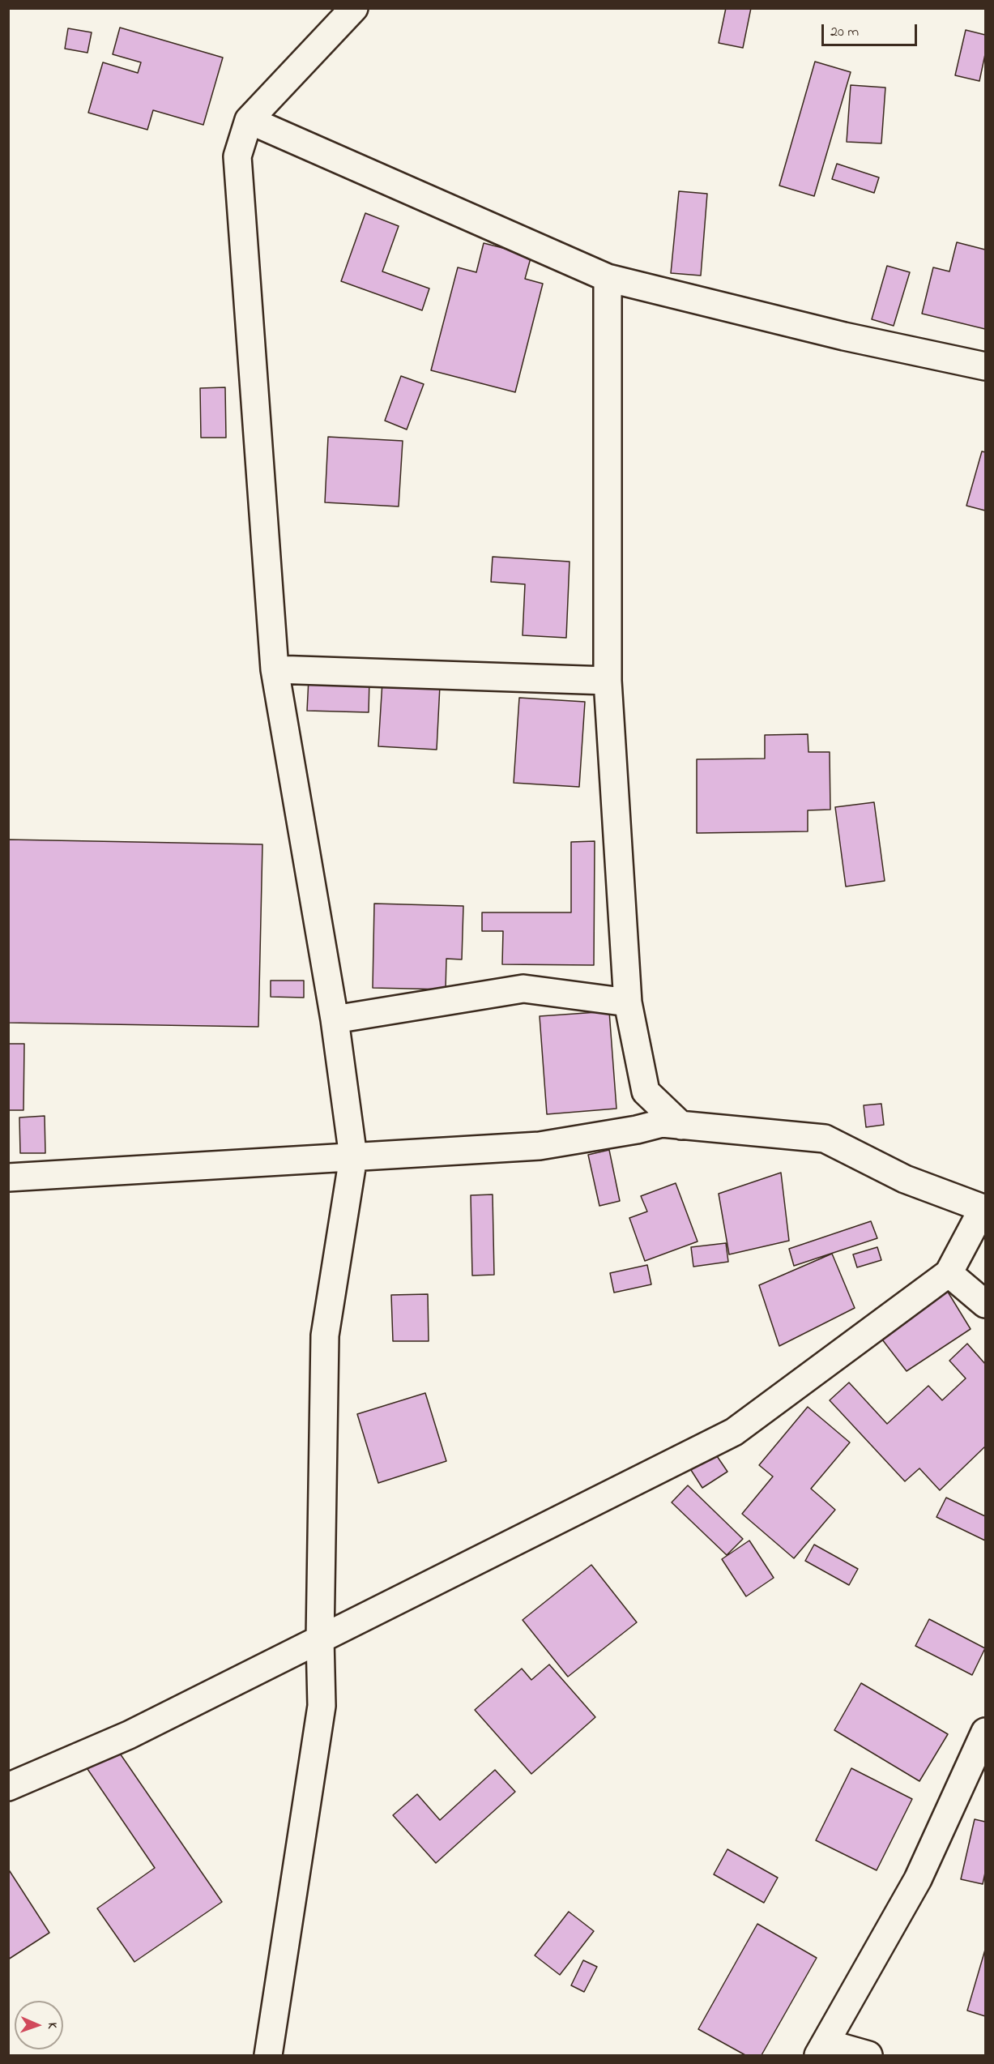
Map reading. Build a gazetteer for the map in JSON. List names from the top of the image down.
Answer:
{
  "scale_bar": "20 m",
  "north": "right"
}
